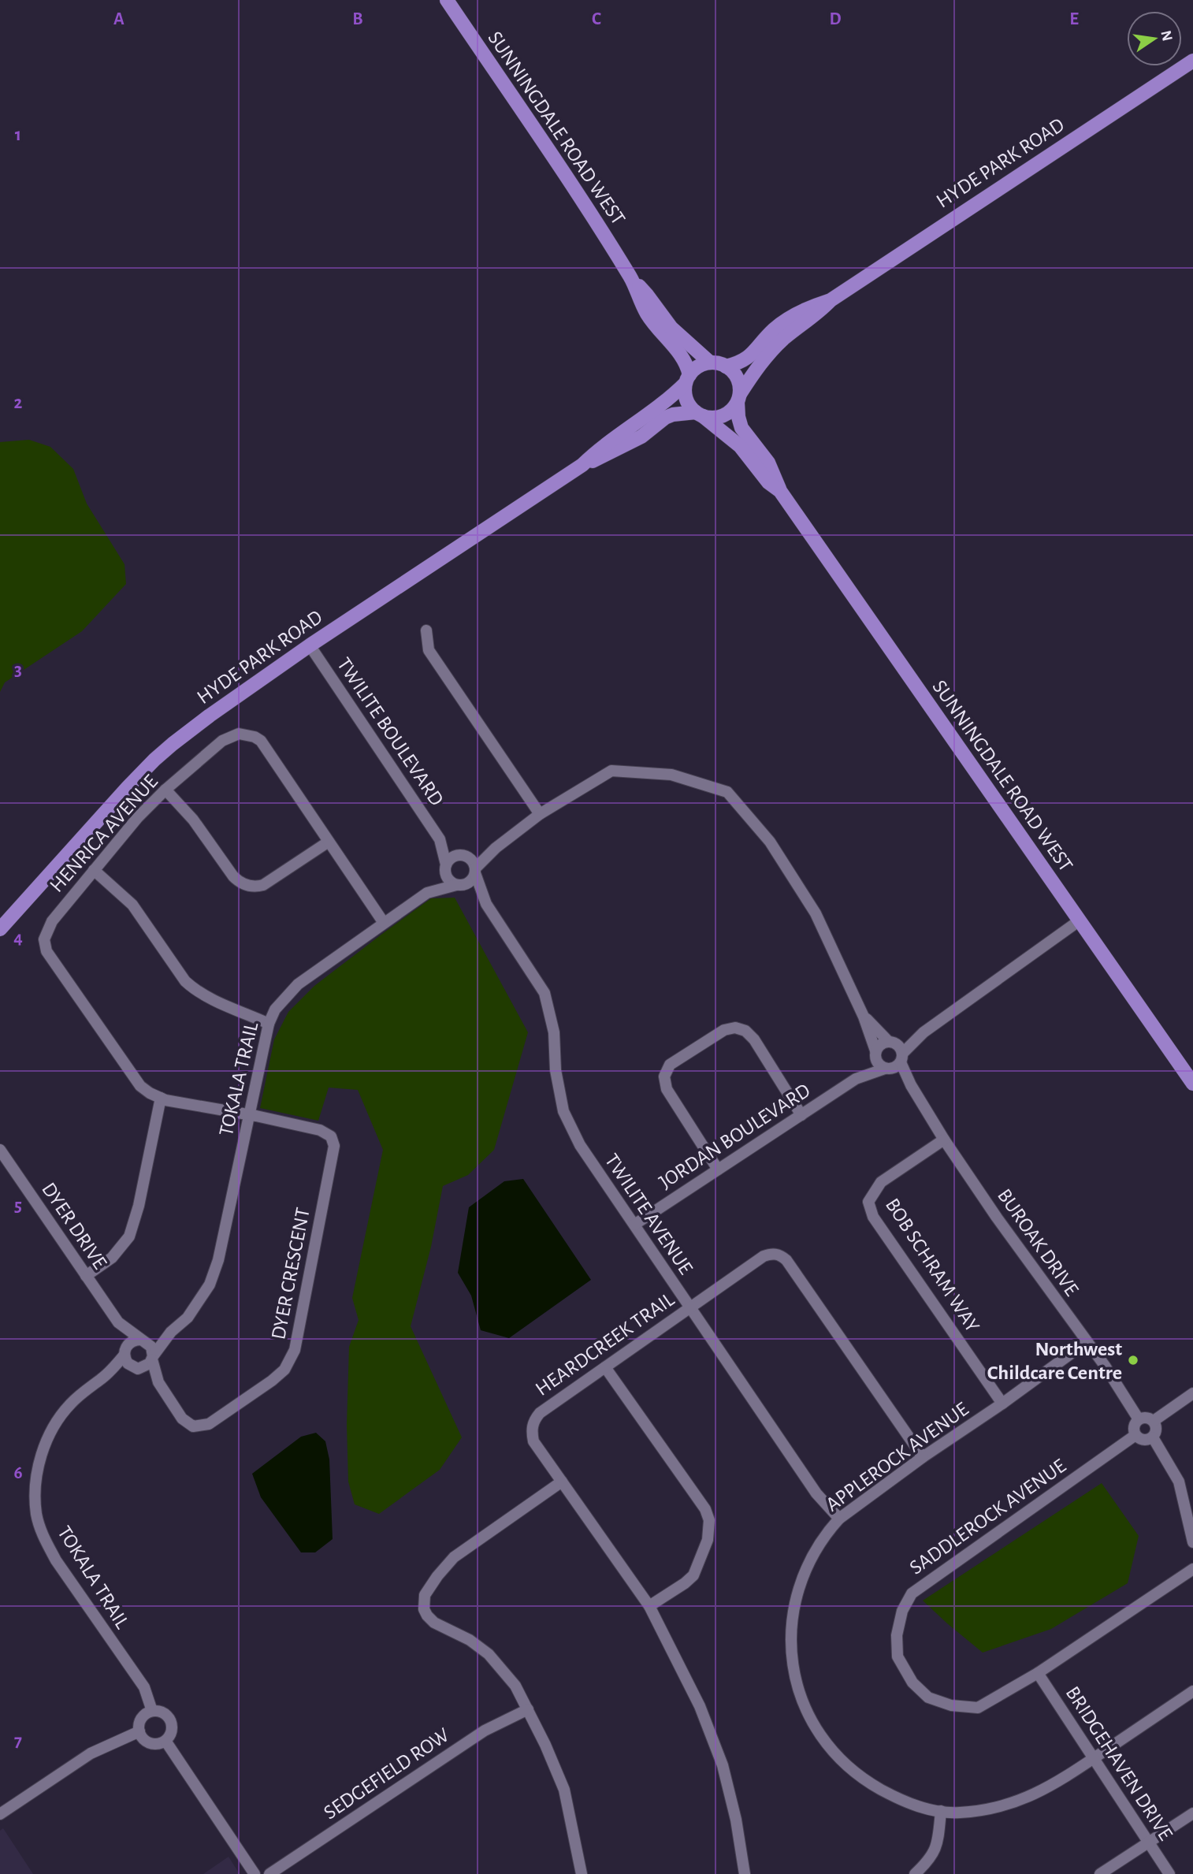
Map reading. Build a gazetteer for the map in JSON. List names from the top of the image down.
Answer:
{
  "streets": {
    "main road": ["SUNNINGDALE ROAD WEST", "HYDE PARK ROAD"],
    "street": [
      "TWILITE BOULEVARD",
      "HENRICA AVENUE",
      "TOKALA TRAIL",
      "JORDAN BOULEVARD",
      "TWILITE AVENUE",
      "DYER DRIVE",
      "BUROAK DRIVE",
      "BOB SCHRAM WAY",
      "DYER CRESCENT",
      "HEARDCREEK TRAIL",
      "APPLEROCK AVENUE",
      "SADDLEROCK AVENUE",
      "BRIDGEHAVEN DRIVE",
      "SEDGEFIELD ROW"
    ]
  },
  "crossings": [
    ["SUNNINGDALE ROAD WEST", "HYDE PARK ROAD"],
    ["HYDE PARK ROAD", "TWILITE BOULEVARD"],
    ["TWILITE BOULEVARD", "TOKALA TRAIL"],
    ["TWILITE BOULEVARD", "TWILITE AVENUE"],
    ["HENRICA AVENUE", "TOKALA TRAIL"],
    ["HENRICA AVENUE", "DYER CRESCENT"],
    ["TOKALA TRAIL", "TWILITE AVENUE"],
    ["TOKALA TRAIL", "DYER DRIVE"],
    ["TOKALA TRAIL", "DYER CRESCENT"],
    ["JORDAN BOULEVARD", "TWILITE AVENUE"],
    ["JORDAN BOULEVARD", "BUROAK DRIVE"],
    ["TWILITE AVENUE", "HEARDCREEK TRAIL"],
    ["TWILITE AVENUE", "APPLEROCK AVENUE"],
    ["DYER DRIVE", "DYER CRESCENT"],
    ["BUROAK DRIVE", "BOB SCHRAM WAY"],
    ["BUROAK DRIVE", "APPLEROCK AVENUE"],
    ["BUROAK DRIVE", "SADDLEROCK AVENUE"],
    ["BOB SCHRAM WAY", "APPLEROCK AVENUE"],
    ["HEARDCREEK TRAIL", "APPLEROCK AVENUE"],
    ["APPLEROCK AVENUE", "BRIDGEHAVEN DRIVE"],
    ["SADDLEROCK AVENUE", "BRIDGEHAVEN DRIVE"]
  ],
  "places": ["Northwest Childcare Centre"],
  "north": "right",
  "grid": {
    "columns": [
      "A",
      "B",
      "C",
      "D",
      "E"
    ],
    "rows": [
      "1",
      "2",
      "3",
      "4",
      "5",
      "6",
      "7"
    ]
  }
}
